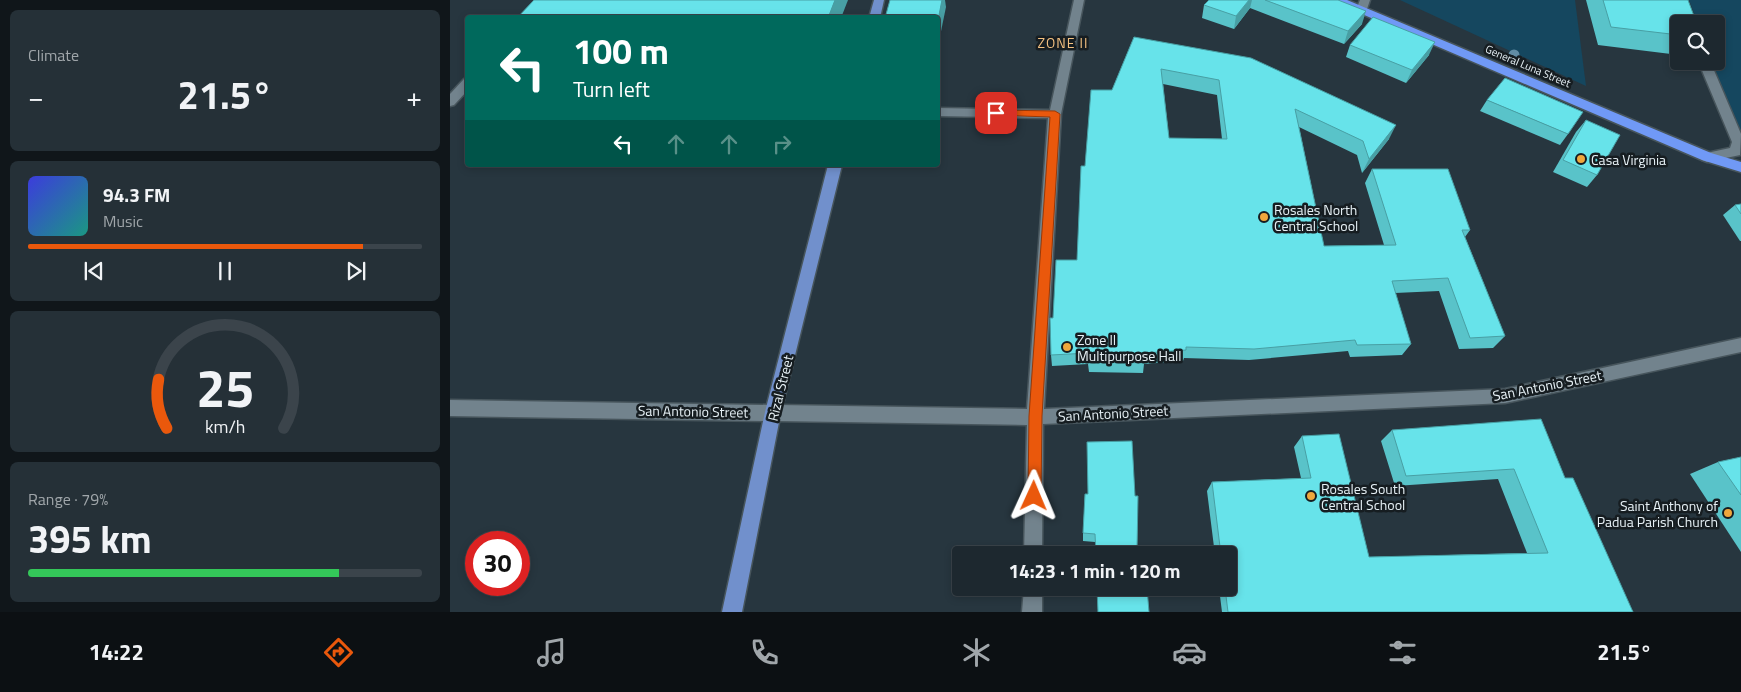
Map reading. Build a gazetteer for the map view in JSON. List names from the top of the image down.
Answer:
{
  "streets": {
    "highway": ["General Luna Street"],
    "main road": ["Rizal Street"],
    "street": ["San Antonio Street"]
  },
  "crossings": [
    ["San Antonio Street", "Rizal Street"]
  ],
  "districts": ["ZONE II"],
  "places": [
    "Casa Virginia",
    "Rosales North Central School",
    "Zone II Multipurpose Hall",
    "Rosales South Central School",
    "Saint Anthony of Padua Parish Church"
  ],
  "page": {
    "tile": [
      "Climate",
      ["Range · 79%", "395 km"]
    ],
    "turn": ["100 m", "Turn left"],
    "heat": ["−", "21.5°", "+"],
    "song": ["94.3 FM", "Music"],
    "limit": "30",
    "trip": "14:23 · 1 min · 120 m",
    "tabs": ["14:22", "21.5°"],
    "gauge": ["25", "km/h"]
  }
}
